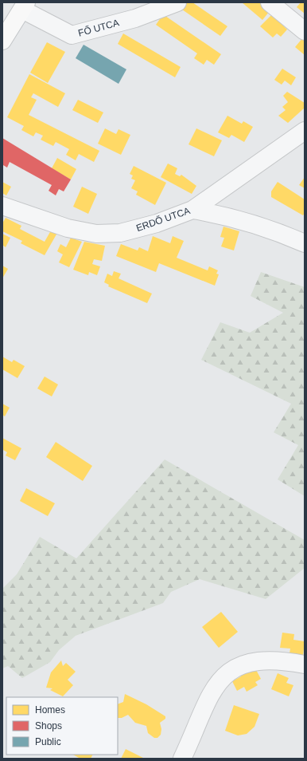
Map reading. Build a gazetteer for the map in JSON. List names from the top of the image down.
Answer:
{
  "streets": {
    "main road": ["FŐ UTCA"],
    "street": ["ERDŐ UTCA"]
  },
  "legend": ["Homes", "Shops", "Public"]
}
